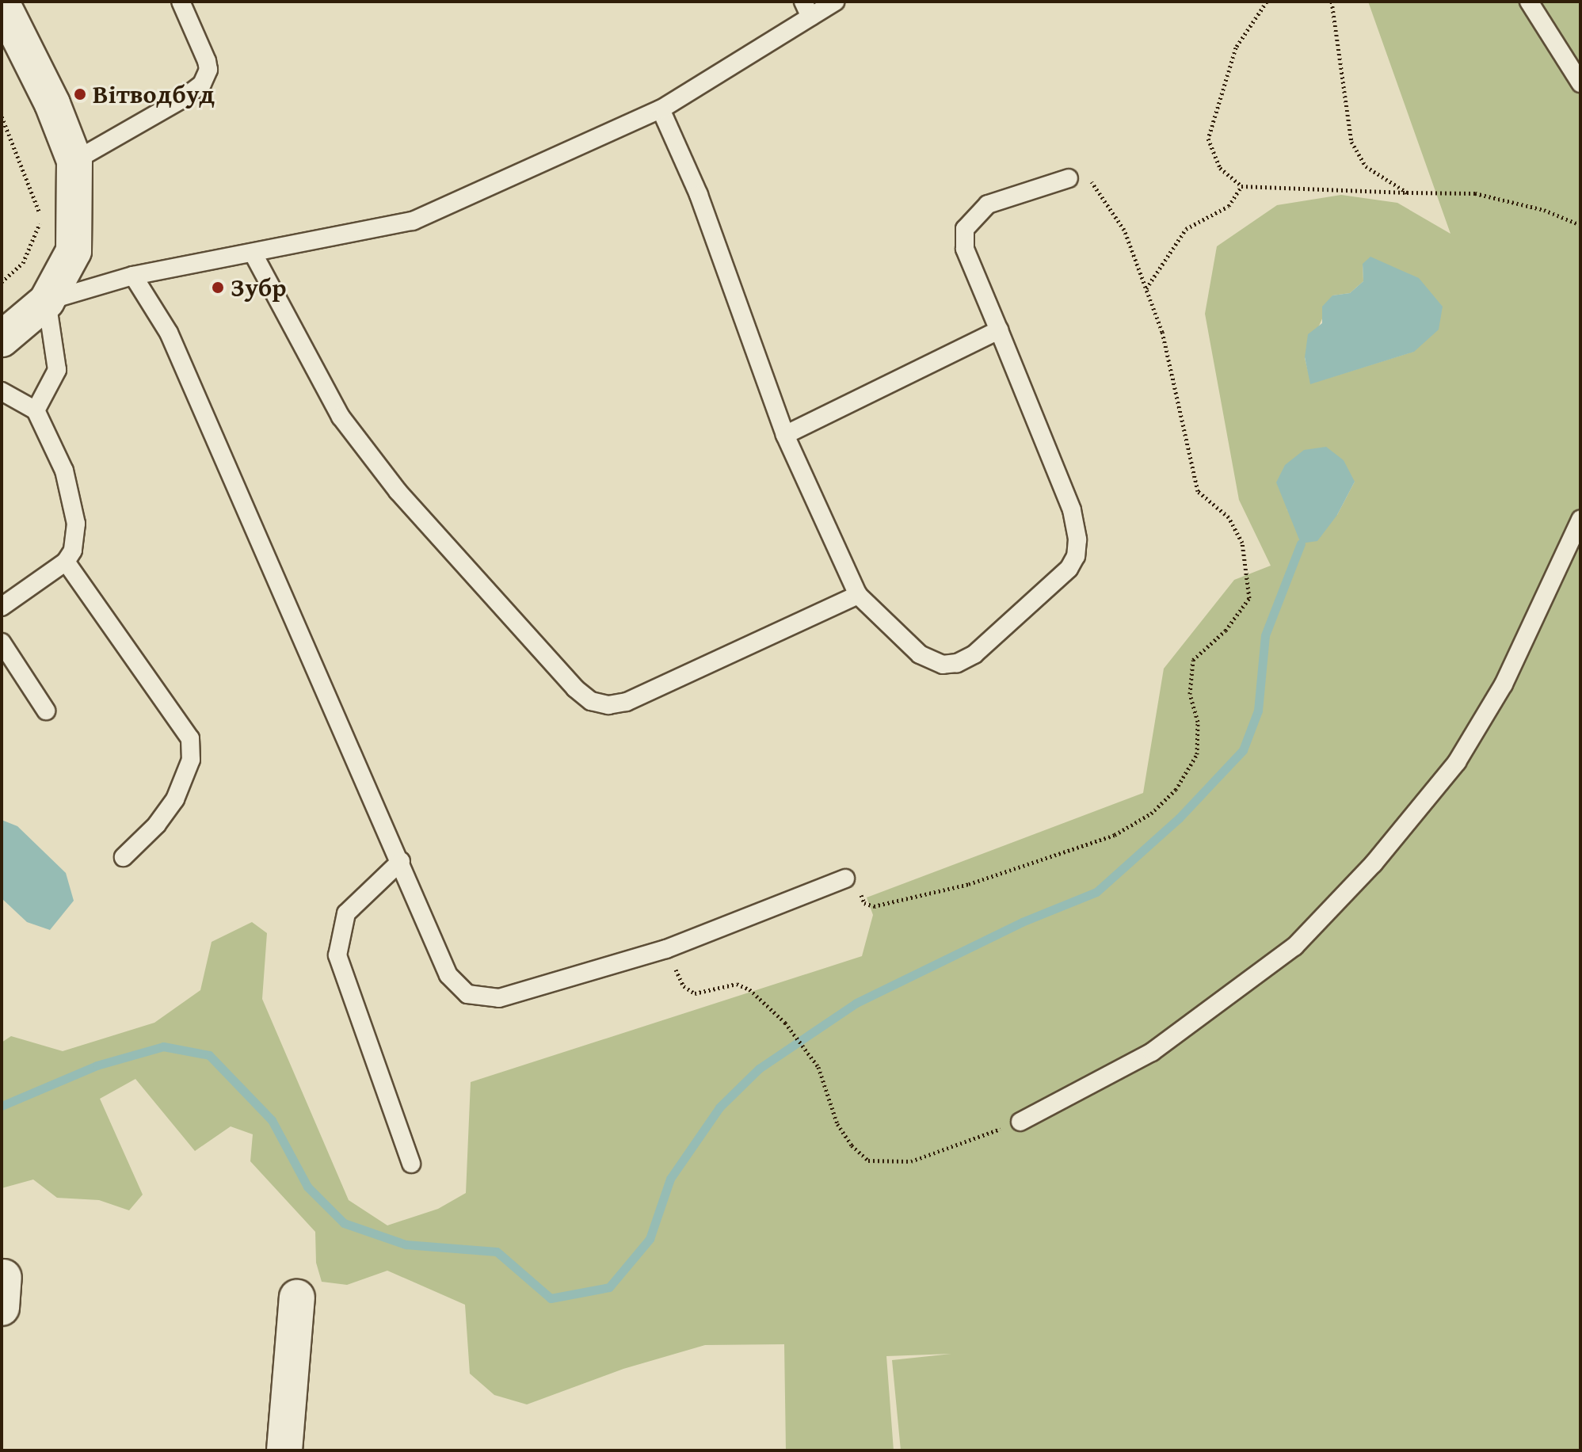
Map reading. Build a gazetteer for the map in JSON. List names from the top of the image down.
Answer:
{
  "places": ["Вітводбуд", "Зубр"]
}
